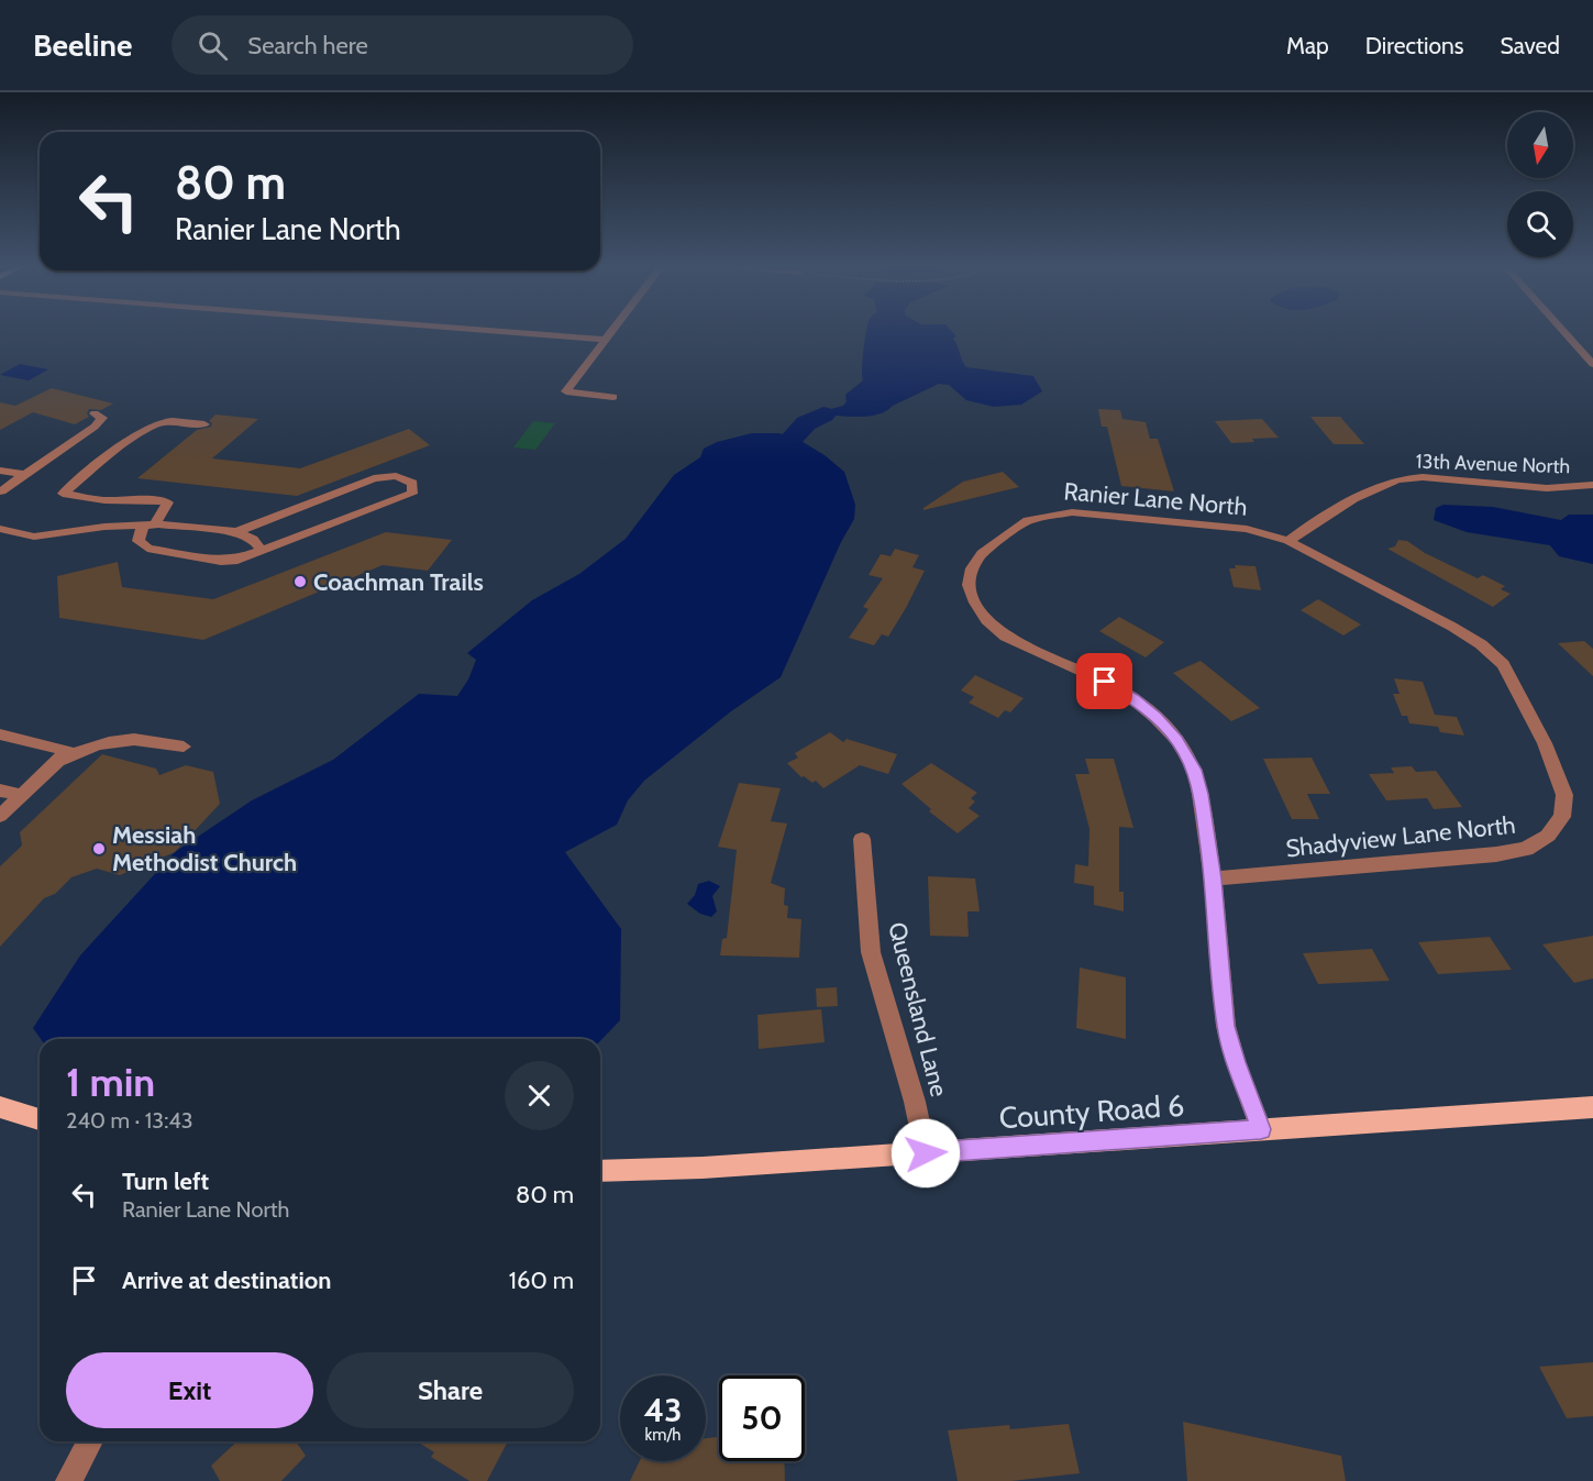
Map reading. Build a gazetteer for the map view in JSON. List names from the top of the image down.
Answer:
{
  "streets": {
    "main road": ["County Road 6"],
    "street": [
      "13th Avenue North",
      "Ranier Lane North",
      "Shadyview Lane North",
      "Queensland Lane"
    ]
  },
  "crossings": [
    ["13th Avenue North", "Ranier Lane North"],
    ["13th Avenue North", "Shadyview Lane North"],
    ["Ranier Lane North", "Shadyview Lane North"],
    ["Ranier Lane North", "County Road 6"],
    ["Queensland Lane", "County Road 6"]
  ],
  "places": ["Coachman Trails", "Messiah Methodist Church"],
  "north": "bottom",
  "page": {
    "header": "Beeline",
    "search": "Search here",
    "nav": ["Map", "Directions", "Saved"],
    "turn": ["80 m", "Ranier Lane North"],
    "heading": ["1 min", "240 m · 13:43"],
    "list": [
      {
        "name": "Turn left",
        "note": "Ranier Lane North",
        "value": "80 m"
      },
      {
        "name": "Arrive at destination",
        "value": "160 m"
      }
    ],
    "buttons": ["Exit", "Share"],
    "speed": "43 km/h",
    "limit": "50"
  }
}
